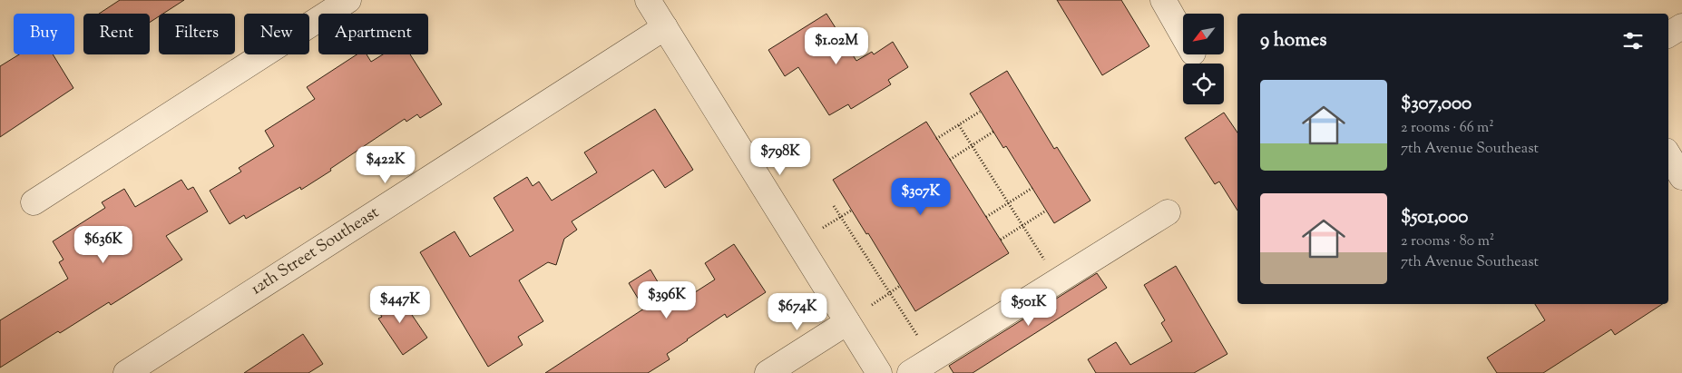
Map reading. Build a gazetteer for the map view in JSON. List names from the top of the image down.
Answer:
{
  "streets": {
    "street": ["12th Street Southeast"]
  },
  "north": "bottom left",
  "page": {
    "chip": [
      "Buy",
      "Rent",
      "Filters",
      "New",
      "Apartment"
    ],
    "heading": "9 homes",
    "price": [
      "$1.02M",
      "$798K",
      "$422K",
      "$307K",
      "$636K",
      "$396K",
      "$447K",
      "$501K",
      "$674K"
    ],
    "list": [
      {
        "name": "$307,000",
        "note": "2 rooms · 66 m² · 7th Avenue Southeast"
      },
      {
        "name": "$501,000",
        "note": "2 rooms · 80 m² · 7th Avenue Southeast"
      }
    ]
  }
}
